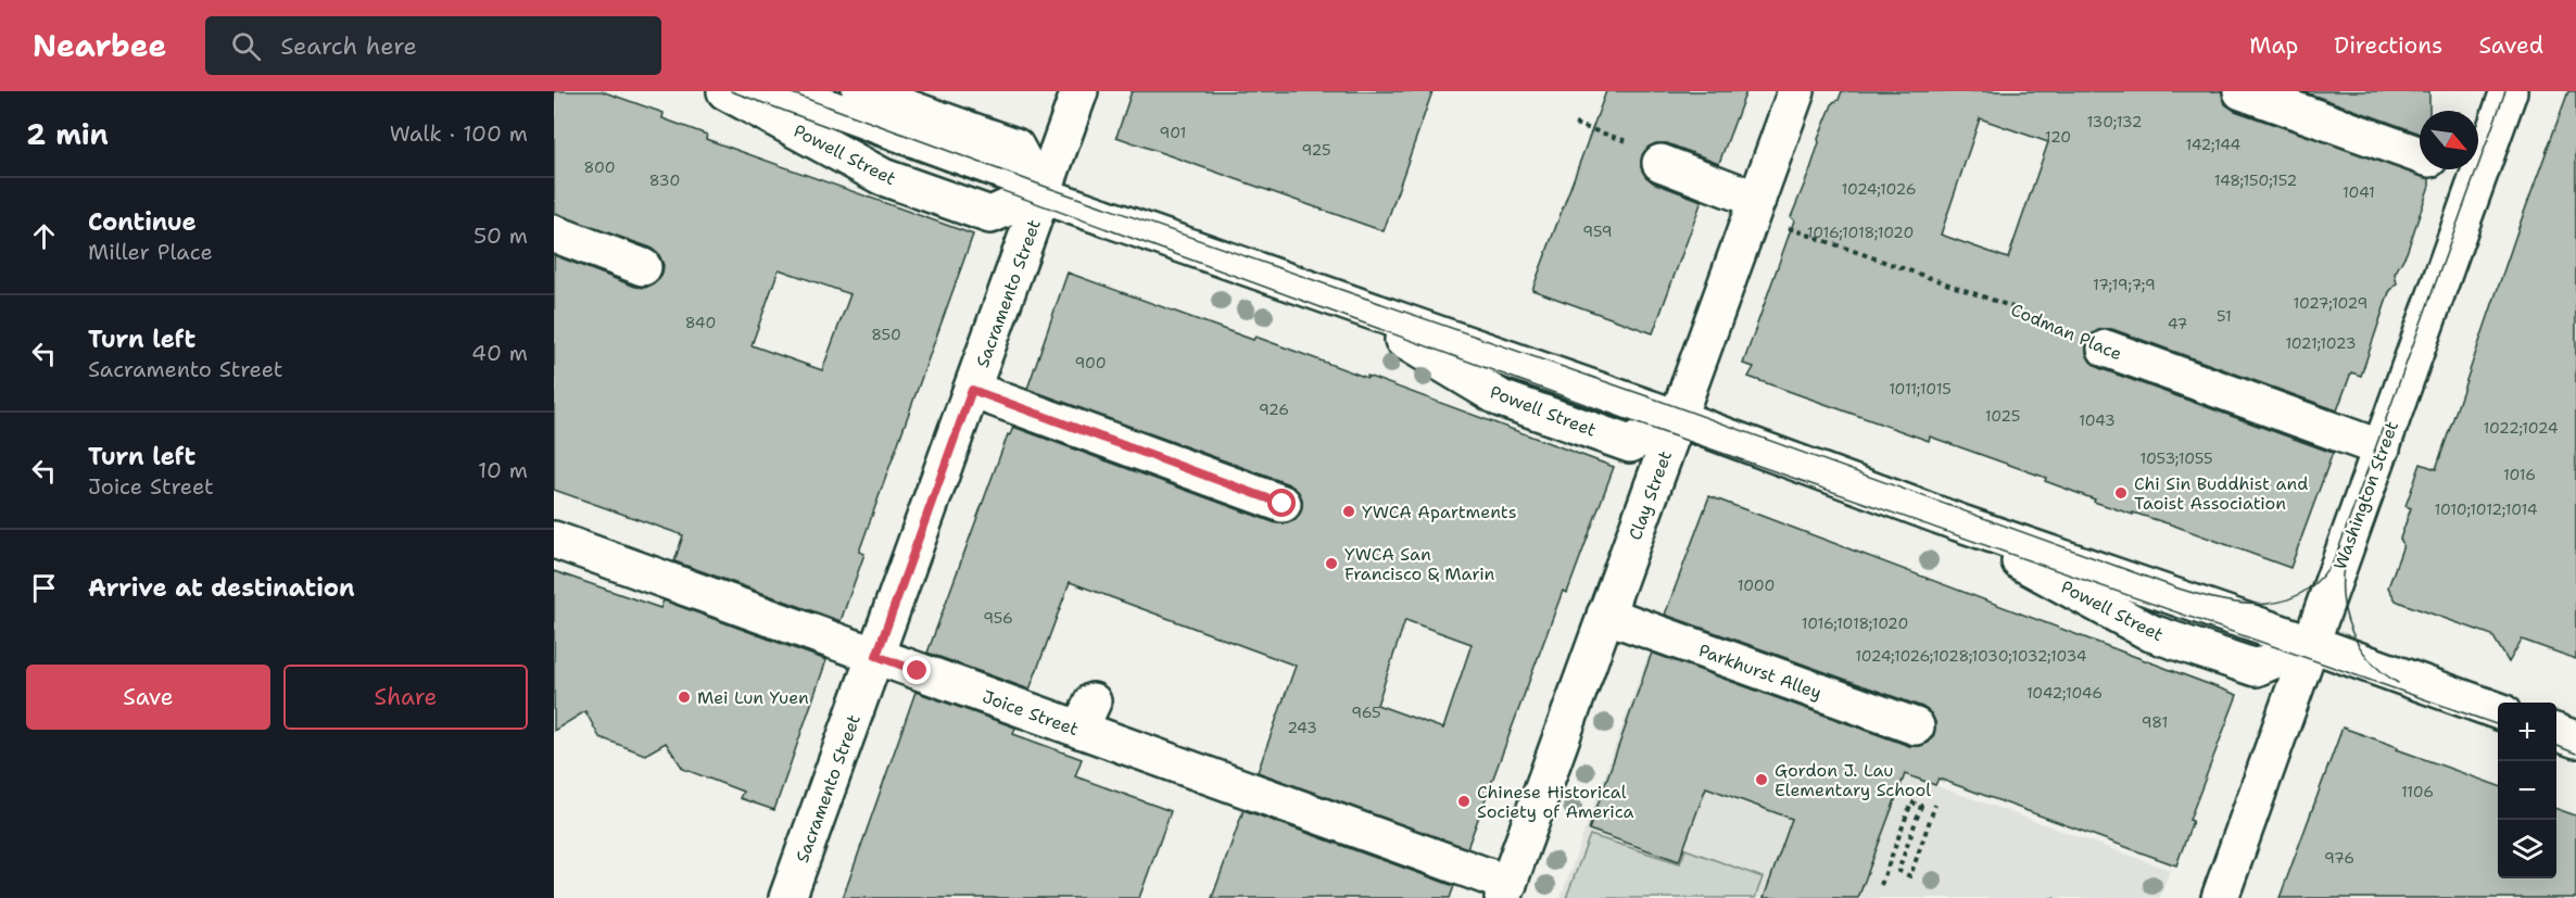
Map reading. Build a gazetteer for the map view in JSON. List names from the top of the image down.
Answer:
{
  "streets": {
    "street": [
      "Powell Street",
      "Sacramento Street",
      "Codman Place",
      "Clay Street",
      "Washington Street",
      "Parkhurst Alley",
      "Joice Street"
    ]
  },
  "crossings": [
    ["Powell Street", "Sacramento Street"],
    ["Powell Street", "Clay Street"],
    ["Powell Street", "Washington Street"],
    ["Sacramento Street", "Joice Street"],
    ["Codman Place", "Clay Street"],
    ["Codman Place", "Washington Street"],
    ["Clay Street", "Parkhurst Alley"],
    ["Clay Street", "Joice Street"]
  ],
  "places": [
    "Chi Sin Buddhist and Taoist Association",
    "YWCA Apartments",
    "YWCA San Francisco & Marin",
    "Mei Lun Yuen",
    "Gordon J. Lau Elementary School",
    "Chinese Historical Society of America"
  ],
  "house_numbers": [
    "130;132",
    "901",
    "120",
    "142;144",
    "925",
    "800",
    "830",
    "148;150;152",
    "1024;1026",
    "1041",
    "959",
    "1016;1018;1020",
    "17;19;7;9",
    "1027;1029",
    "51",
    "840",
    "47",
    "850",
    "1021;1023",
    "900",
    "1011;1015",
    "926",
    "1025",
    "1043",
    "1022;1024",
    "1053;1055",
    "1016",
    "1010;1012;1014",
    "1000",
    "956",
    "1016;1018;1020",
    "1024;1026;1028;1030;1032;1034",
    "1042;1046",
    "965",
    "981",
    "243",
    "1106",
    "976"
  ],
  "north": "bottom right",
  "page": {
    "header": "Nearbee",
    "search": "Search here",
    "nav": ["Map", "Directions", "Saved"],
    "heading": ["2 min", "Walk · 100 m"],
    "list": [
      ["Continue", "Miller Place", "50 m"],
      ["Turn left", "Sacramento Street", "40 m"],
      ["Turn left", "Joice Street", "10 m"],
      "Arrive at destination"
    ],
    "buttons": ["Save", "Share"],
    "map_buttons": ["+", "−"]
  }
}
